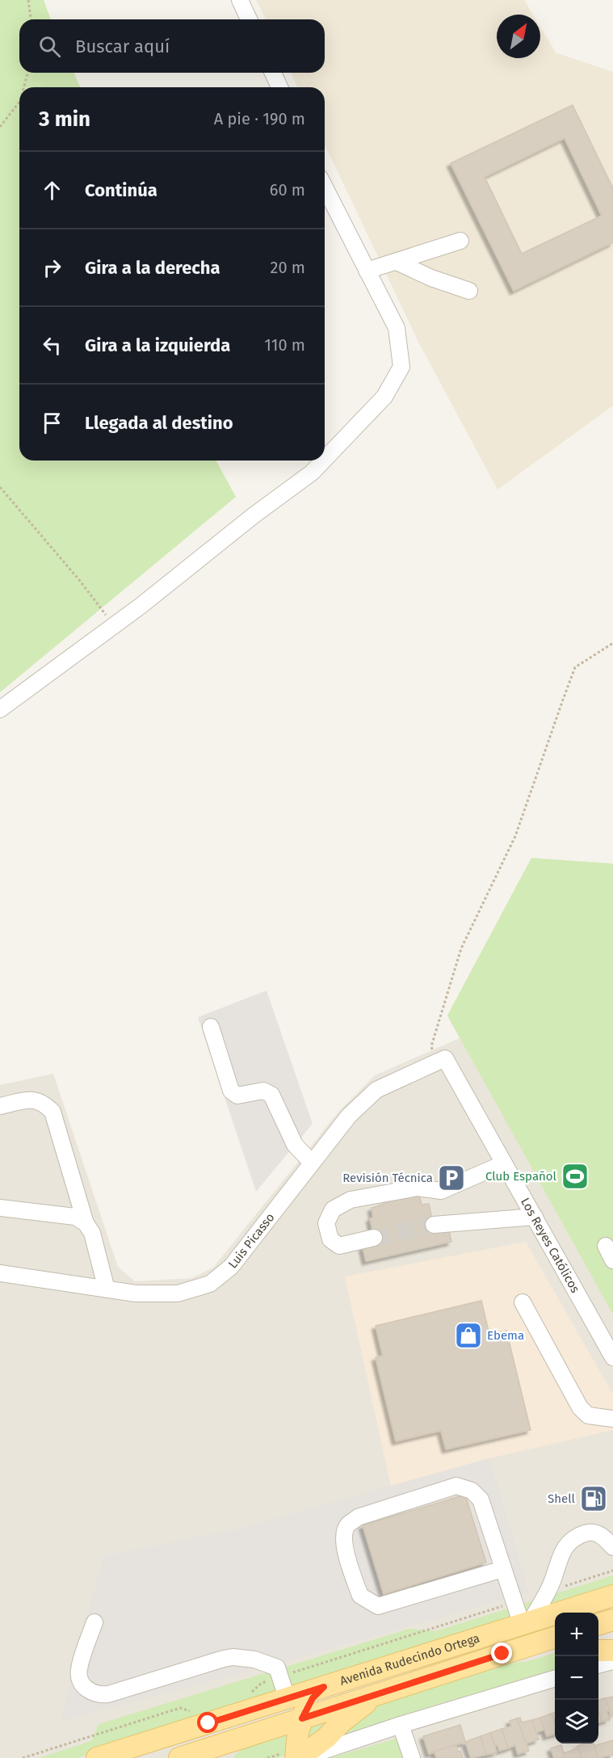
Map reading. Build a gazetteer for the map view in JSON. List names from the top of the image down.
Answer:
{
  "streets": {
    "main road": ["Avenida Rudecindo Ortega"],
    "street": ["Luis Picasso", "Los Reyes Católicos"]
  },
  "crossings": [
    ["Luis Picasso", "Los Reyes Católicos"]
  ],
  "places": {
    "sports": ["Club Español"],
    "parking": ["Revisión Técnica"],
    "shop": ["Ebema"],
    "fuel station": ["Shell"]
  },
  "north": "top right",
  "page": {
    "search": "Buscar aquí",
    "heading": ["3 min", "A pie · 190 m"],
    "list": [
      ["Continúa", "60 m"],
      ["Gira a la derecha", "20 m"],
      ["Gira a la izquierda", "110 m"],
      "Llegada al destino"
    ],
    "map_buttons": ["+", "−"]
  }
}
